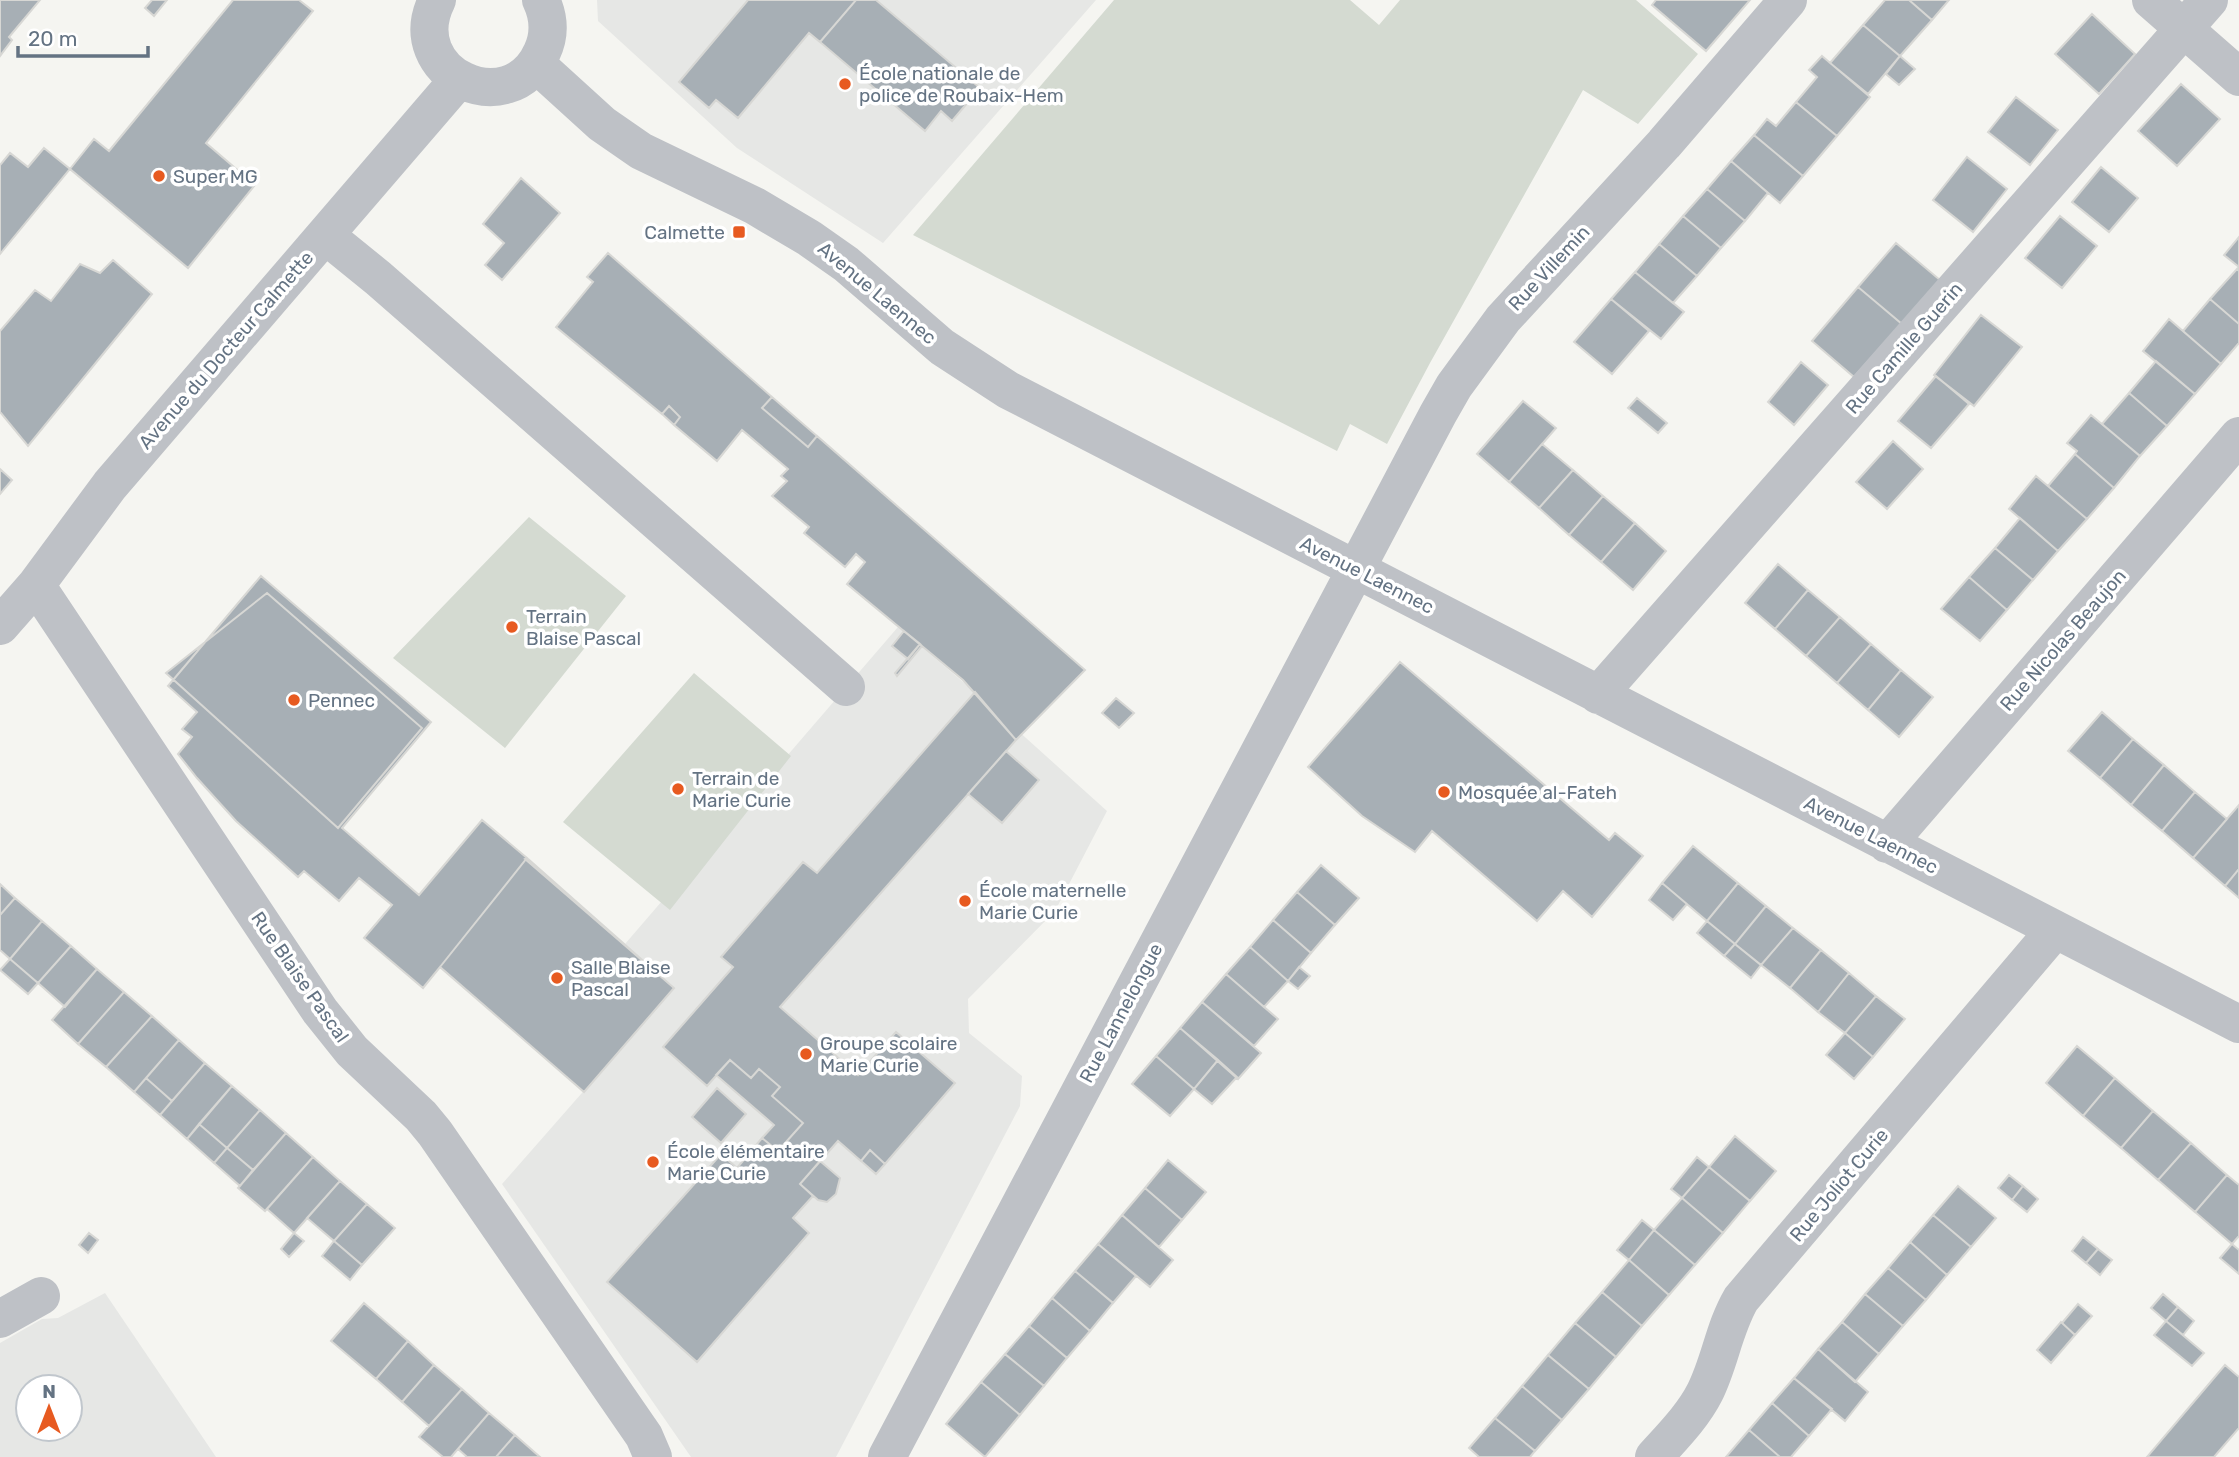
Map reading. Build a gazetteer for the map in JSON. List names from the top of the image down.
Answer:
{
  "streets": {
    "street": [
      "Rue Villemin",
      "Avenue Laennec",
      "Rue Camille Guerin",
      "Avenue du Docteur Calmette",
      "Rue Nicolas Beaujon",
      "Rue Blaise Pascal",
      "Rue Lannelongue",
      "Rue Joliot Curie"
    ]
  },
  "crossings": [
    ["Rue Villemin", "Avenue Laennec"],
    ["Rue Villemin", "Rue Lannelongue"],
    ["Avenue Laennec", "Rue Camille Guerin"],
    ["Avenue Laennec", "Rue Nicolas Beaujon"],
    ["Avenue Laennec", "Rue Lannelongue"],
    ["Avenue Laennec", "Rue Joliot Curie"],
    ["Avenue du Docteur Calmette", "Rue Blaise Pascal"]
  ],
  "places": {
    "other": [
      "École nationale de police de Roubaix-Hem",
      "Super MG",
      "Terrain Blaise Pascal",
      "Pennec",
      "Terrain de Marie Curie",
      "Mosquée al-Fateh",
      "École maternelle Marie Curie",
      "Salle Blaise Pascal",
      "Groupe scolaire Marie Curie",
      "École élémentaire Marie Curie"
    ],
    "transit": ["Calmette"]
  },
  "scale_bar": "20 m",
  "north": "top"
}
